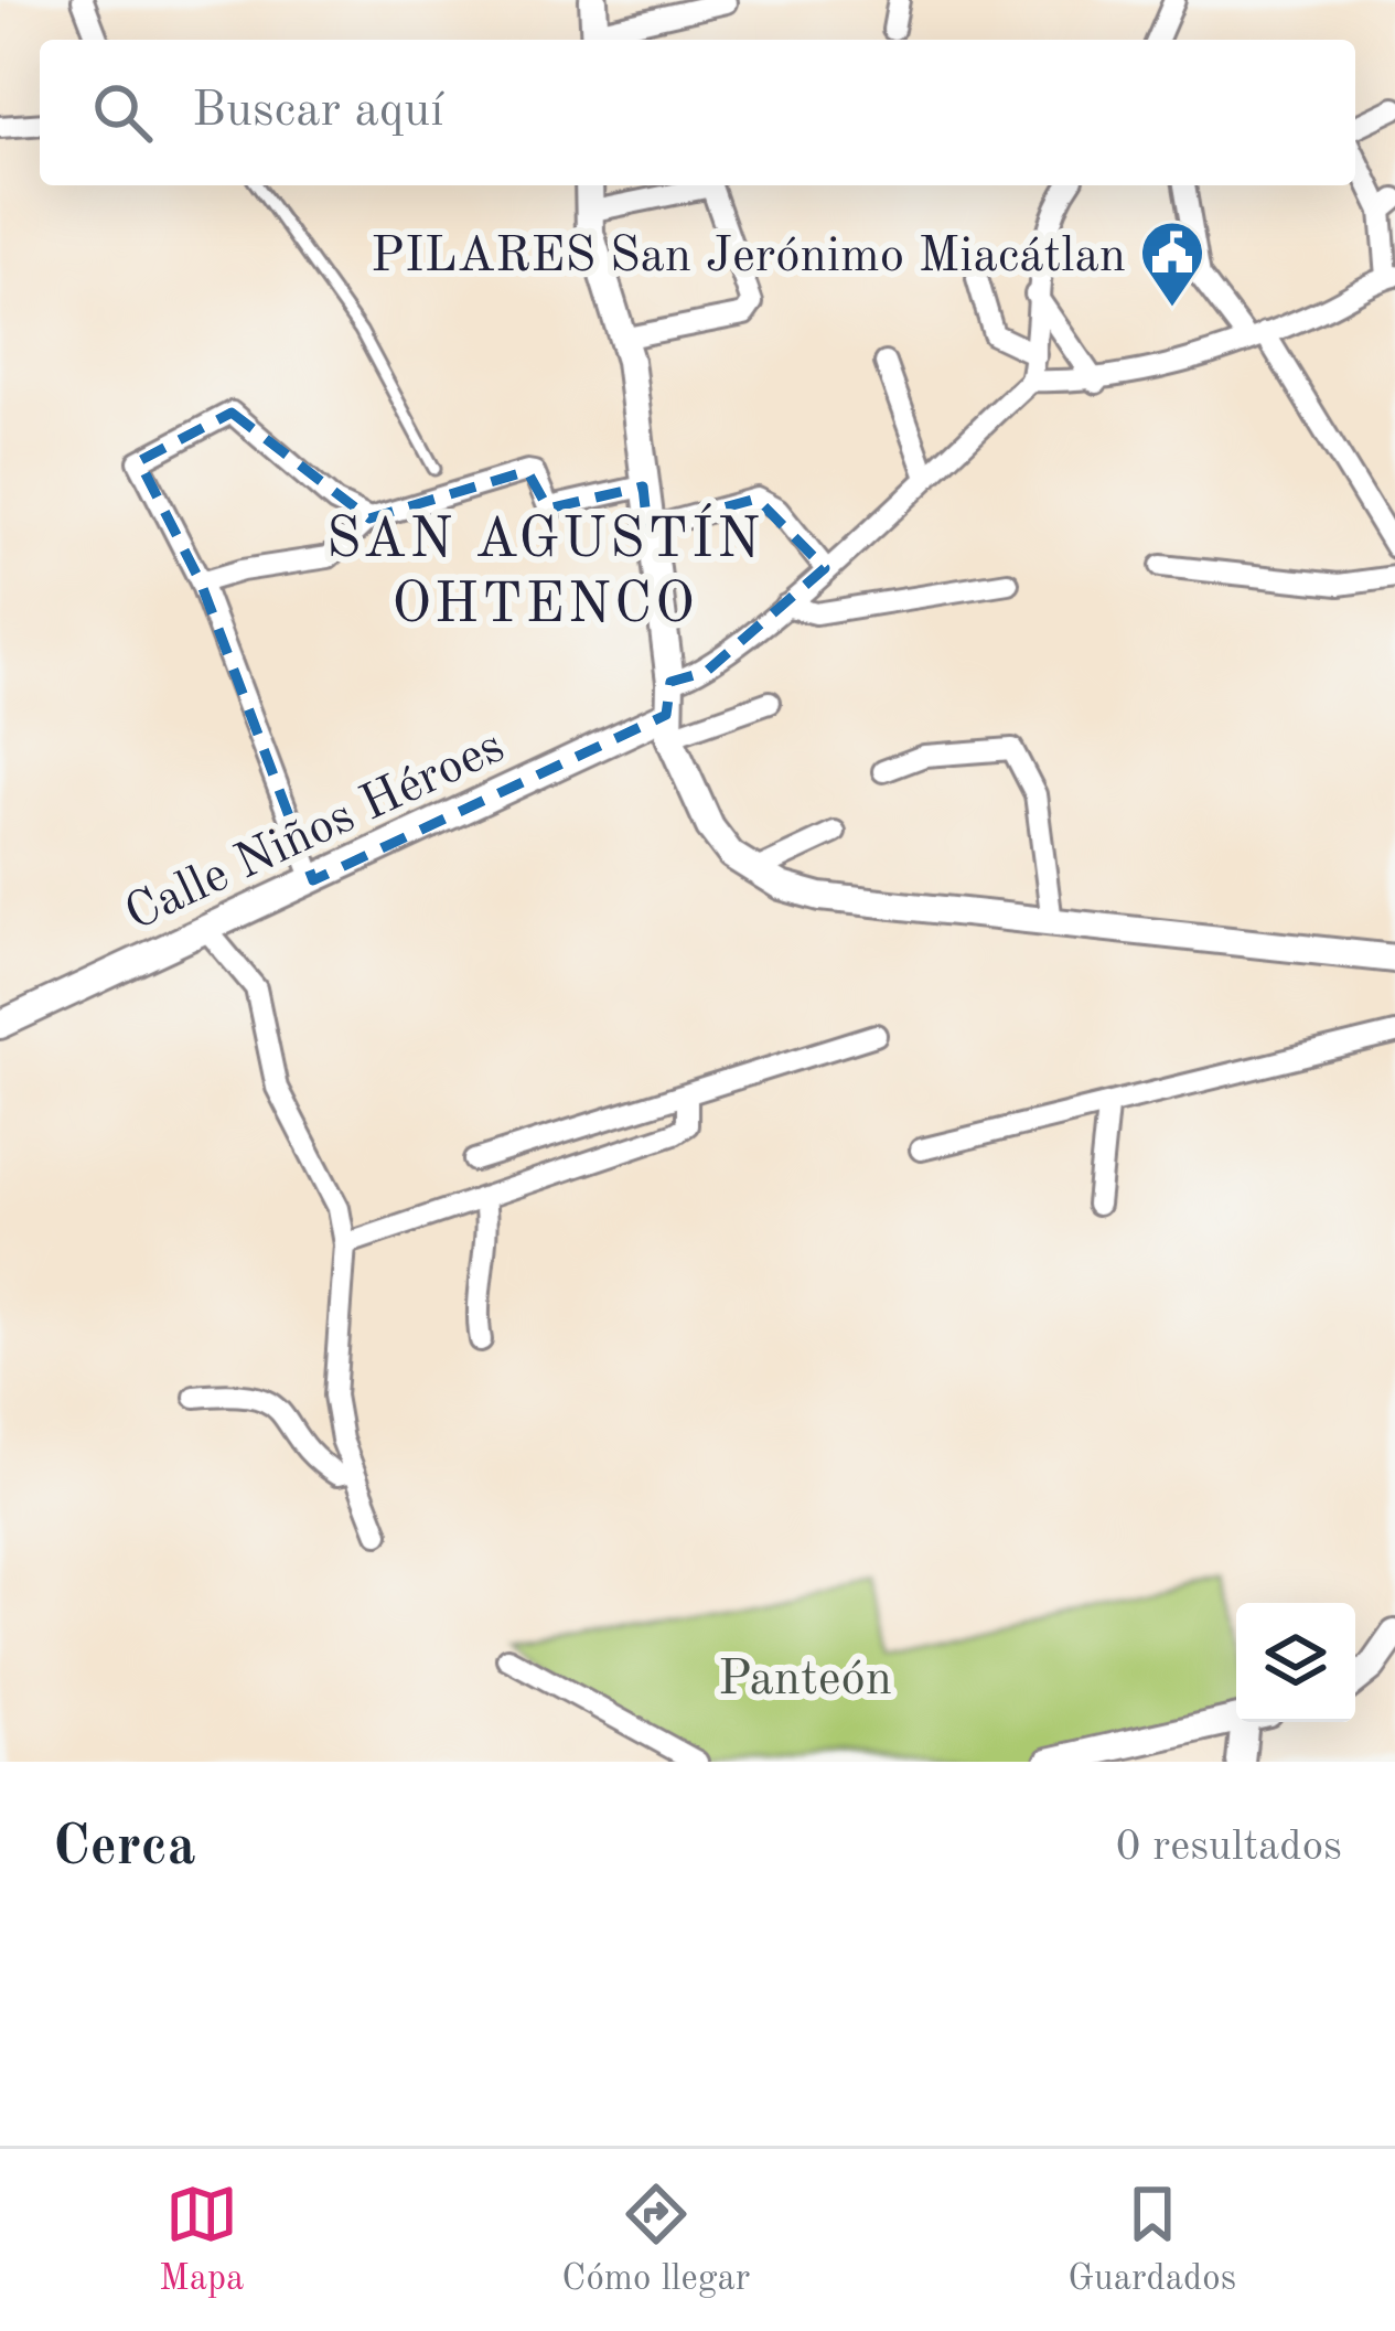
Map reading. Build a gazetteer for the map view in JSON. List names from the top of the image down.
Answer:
{
  "streets": {
    "street": ["Calle Niños Héroes"]
  },
  "districts": ["SAN AGUSTÍN OHTENCO"],
  "parks": ["Panteón"],
  "places": {
    "public building": ["PILARES San Jerónimo Miacátlan"]
  },
  "page": {
    "search": "Buscar aquí",
    "heading": ["Cerca", "0 resultados"],
    "nav": ["Mapa", "Cómo llegar", "Guardados"]
  }
}
